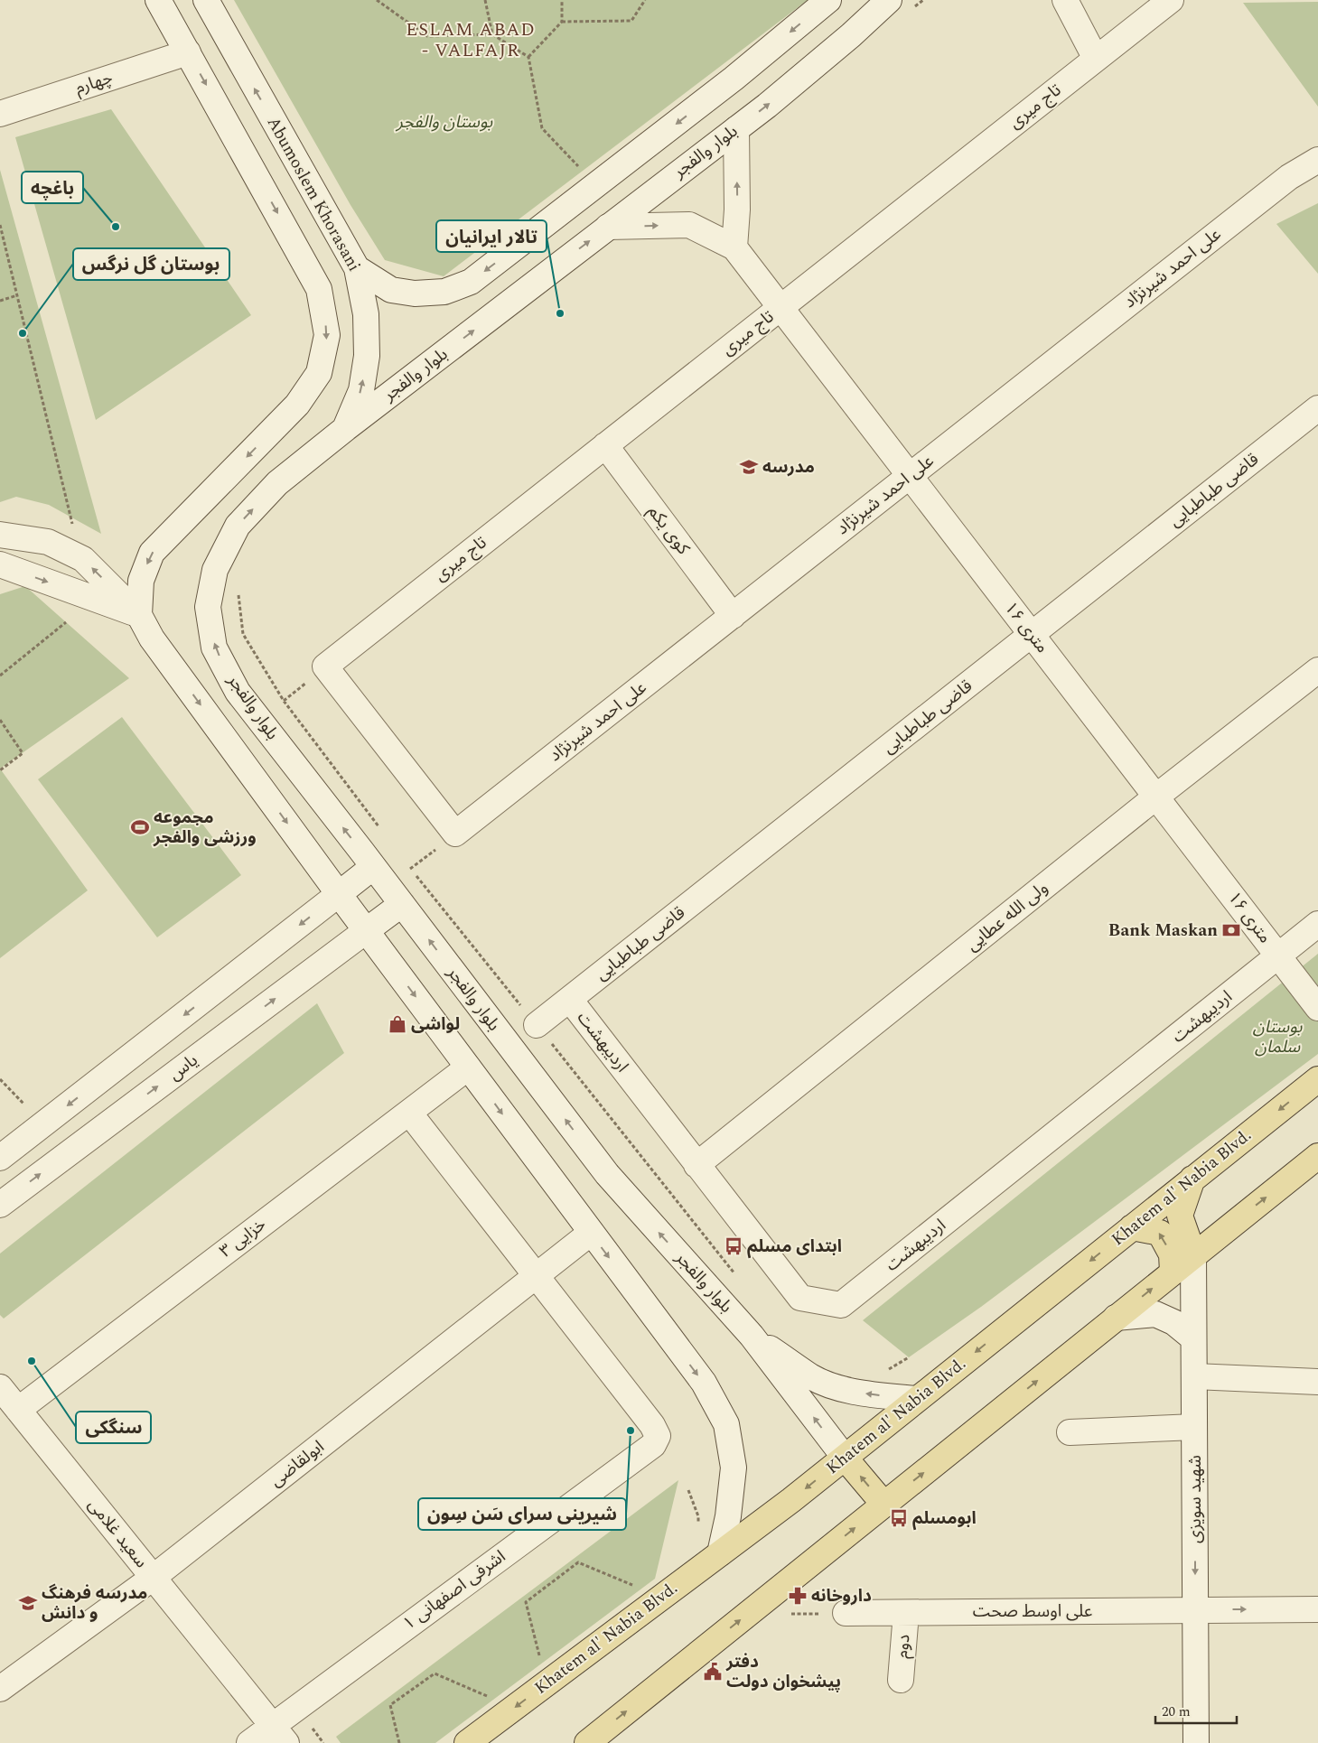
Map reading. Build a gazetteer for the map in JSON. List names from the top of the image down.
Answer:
{
  "streets": {
    "main road": ["Khatem al' Nabia Blvd."],
    "street": [
      "چهارم",
      "تاج میری",
      "بلوار والفجر",
      "Abumoslem Khorasani",
      "علی احمد شیرنژاد",
      "قاضی طباطبایی",
      "کوی یکم",
      "۱۶ متری",
      "ولی الله عطایی",
      "اردیبهشت",
      "یاس",
      "خزایی ۳",
      "ابولقاضی",
      "شهید سویزی",
      "سعید غلامی",
      "اشرفی اصفهانی ۱",
      "علی اوسط صحت",
      "دوم"
    ]
  },
  "crossings": [
    ["تاج میری", "علی احمد شیرنژاد"],
    ["تاج میری", "کوی یکم"],
    ["تاج میری", "۱۶ متری"],
    ["بلوار والفجر", "Abumoslem Khorasani"],
    ["بلوار والفجر", "یاس"],
    ["بلوار والفجر", "Khatem al' Nabia Blvd."],
    ["علی احمد شیرنژاد", "کوی یکم"],
    ["علی احمد شیرنژاد", "۱۶ متری"],
    ["قاضی طباطبایی", "۱۶ متری"],
    ["قاضی طباطبایی", "اردیبهشت"],
    ["۱۶ متری", "ولی الله عطایی"],
    ["۱۶ متری", "اردیبهشت"],
    ["ولی الله عطایی", "اردیبهشت"],
    ["خزایی ۳", "سعید غلامی"],
    ["ابولقاضی", "سعید غلامی"],
    ["ابولقاضی", "اشرفی اصفهانی ۱"],
    ["شهید سویزی", "علی اوسط صحت"],
    ["سعید غلامی", "اشرفی اصفهانی ۱"],
    ["علی اوسط صحت", "دوم"]
  ],
  "one_way": ["Abumoslem Khorasani", "شهید سویزی"],
  "districts": ["ESLAM ABAD - VALFAJR"],
  "parks": ["بوستان والفجر", "بوستان سلمان"],
  "places": {
    "other": [
      "باغچه",
      "تالار ایرانیان",
      "بوستان گل نرگس",
      "سنگکی",
      "شیرینی سرای سَن سِون"
    ],
    "school or university": ["مدرسه", "مدرسه فرهنگ و دانش"],
    "sports": ["مجموعه ورزشی والفجر"],
    "bank": ["Bank Maskan"],
    "shop": ["لواشی"],
    "bus stop": ["ابتدای مسلم", "ابومسلم"],
    "pharmacy": ["داروخانه"],
    "public building": ["دفتر پیشخوان دولت"]
  },
  "scale_bar": "20 m"
}
